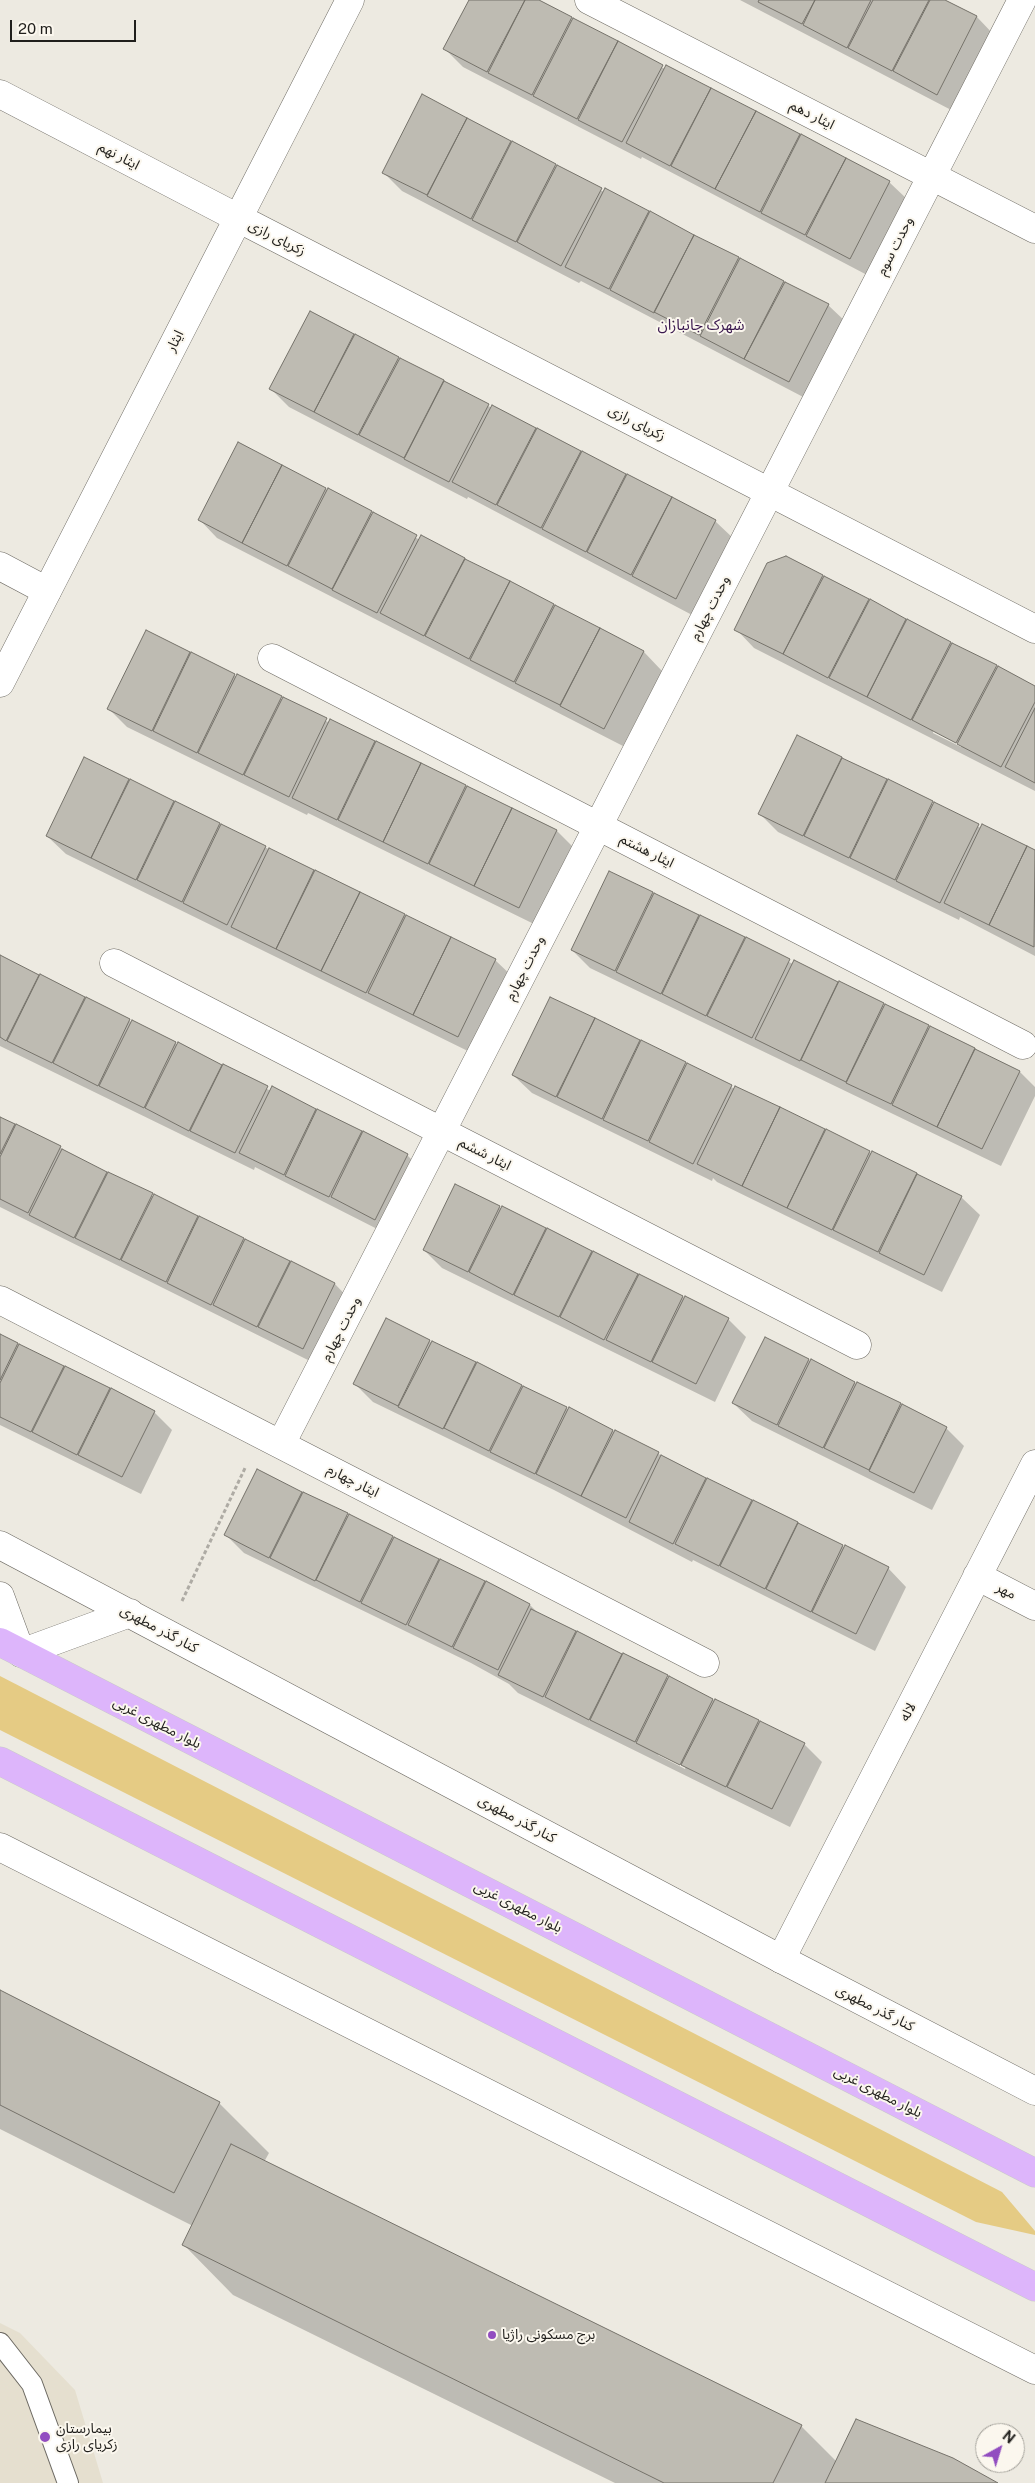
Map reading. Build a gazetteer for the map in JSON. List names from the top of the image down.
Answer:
{
  "streets": {
    "main road": ["بلوار مطهری غربی"],
    "street": [
      "ایثار دهم",
      "ایثار نهم",
      "زکریای رازی",
      "وحدت سوم",
      "ایثار",
      "وحدت چهارم",
      "ایثار هشتم",
      "ایثار ششم",
      "ایثار چهارم",
      "مهر",
      "کنار گذر مطهری",
      "لاله"
    ]
  },
  "crossings": [
    ["ایثار دهم", "وحدت سوم"],
    ["ایثار نهم", "زکریای رازی"],
    ["ایثار نهم", "ایثار"],
    ["زکریای رازی", "وحدت سوم"],
    ["زکریای رازی", "ایثار"],
    ["زکریای رازی", "وحدت چهارم"],
    ["وحدت سوم", "وحدت چهارم"],
    ["وحدت چهارم", "ایثار هشتم"],
    ["وحدت چهارم", "ایثار ششم"],
    ["وحدت چهارم", "ایثار چهارم"],
    ["مهر", "لاله"],
    ["کنار گذر مطهری", "لاله"]
  ],
  "districts": ["شهرک جانبازان"],
  "places": ["برج مسکونی راژیا", "بیمارستان زکریای رازی"],
  "scale_bar": "20 m",
  "north": "top right"
}
